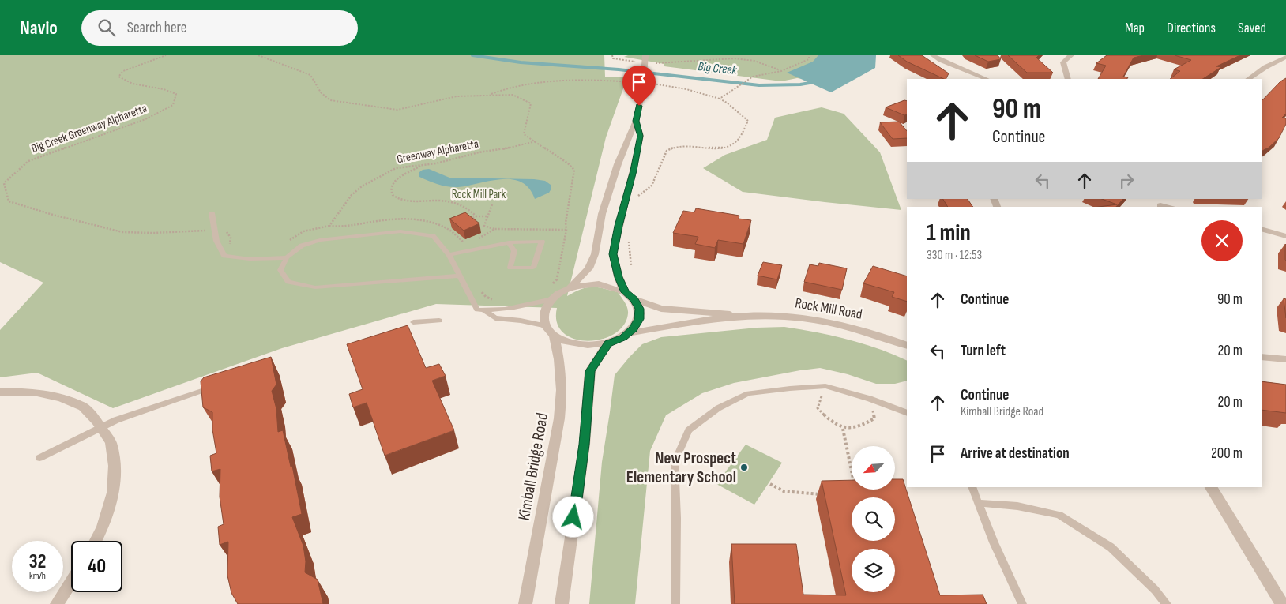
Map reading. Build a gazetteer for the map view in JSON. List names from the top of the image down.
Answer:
{
  "streets": {
    "street": ["Rock Mill Road", "Kimball Bridge Road"],
    "path": ["Big Creek Greenway Alpharetta", "Greenway Alpharetta"]
  },
  "crossings": [
    ["Rock Mill Road", "Kimball Bridge Road"]
  ],
  "water": ["Big Creek"],
  "parks": ["Rock Mill Park"],
  "places": ["New Prospect Elementary School"],
  "north": "bottom left",
  "page": {
    "header": "Navio",
    "search": "Search here",
    "nav": ["Map", "Directions", "Saved"],
    "turn": ["90 m", "Continue"],
    "heading": ["1 min", "330 m · 12:53"],
    "list": [
      {
        "name": "Continue",
        "value": "90 m"
      },
      {
        "name": "Turn left",
        "value": "20 m"
      },
      {
        "name": "Continue",
        "note": "Kimball Bridge Road",
        "value": "20 m"
      },
      {
        "name": "Arrive at destination",
        "value": "200 m"
      }
    ],
    "speed": "32 km/h",
    "limit": "40"
  }
}
